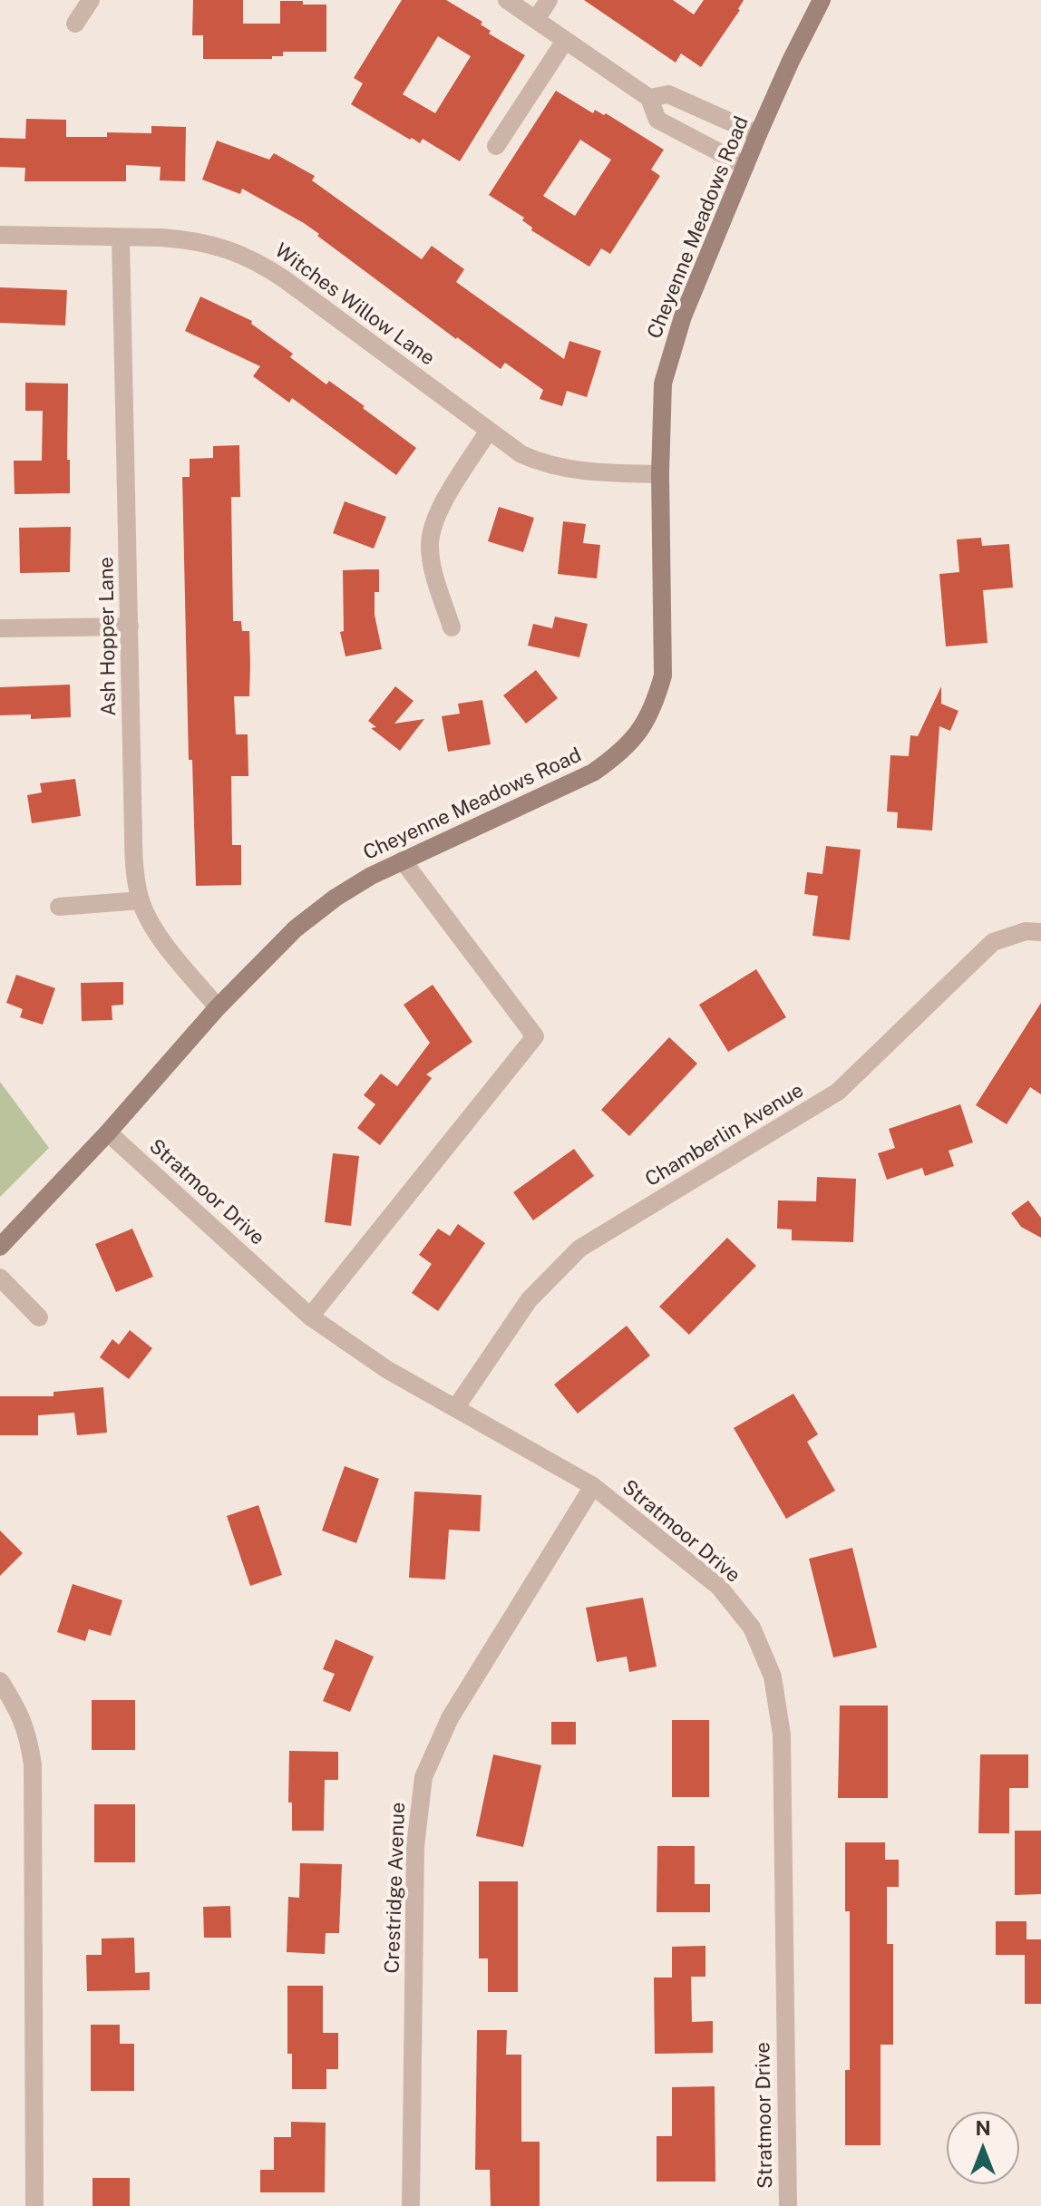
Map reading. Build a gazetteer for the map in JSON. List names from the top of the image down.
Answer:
{
  "streets": {
    "main road": ["Cheyenne Meadows Road"],
    "street": [
      "Witches Willow Lane",
      "Ash Hopper Lane",
      "Chamberlin Avenue",
      "Stratmoor Drive",
      "Crestridge Avenue"
    ]
  },
  "crossings": [
    ["Cheyenne Meadows Road", "Witches Willow Lane"],
    ["Cheyenne Meadows Road", "Ash Hopper Lane"],
    ["Cheyenne Meadows Road", "Stratmoor Drive"],
    ["Witches Willow Lane", "Ash Hopper Lane"],
    ["Chamberlin Avenue", "Stratmoor Drive"],
    ["Stratmoor Drive", "Crestridge Avenue"]
  ],
  "north": "top"
}
